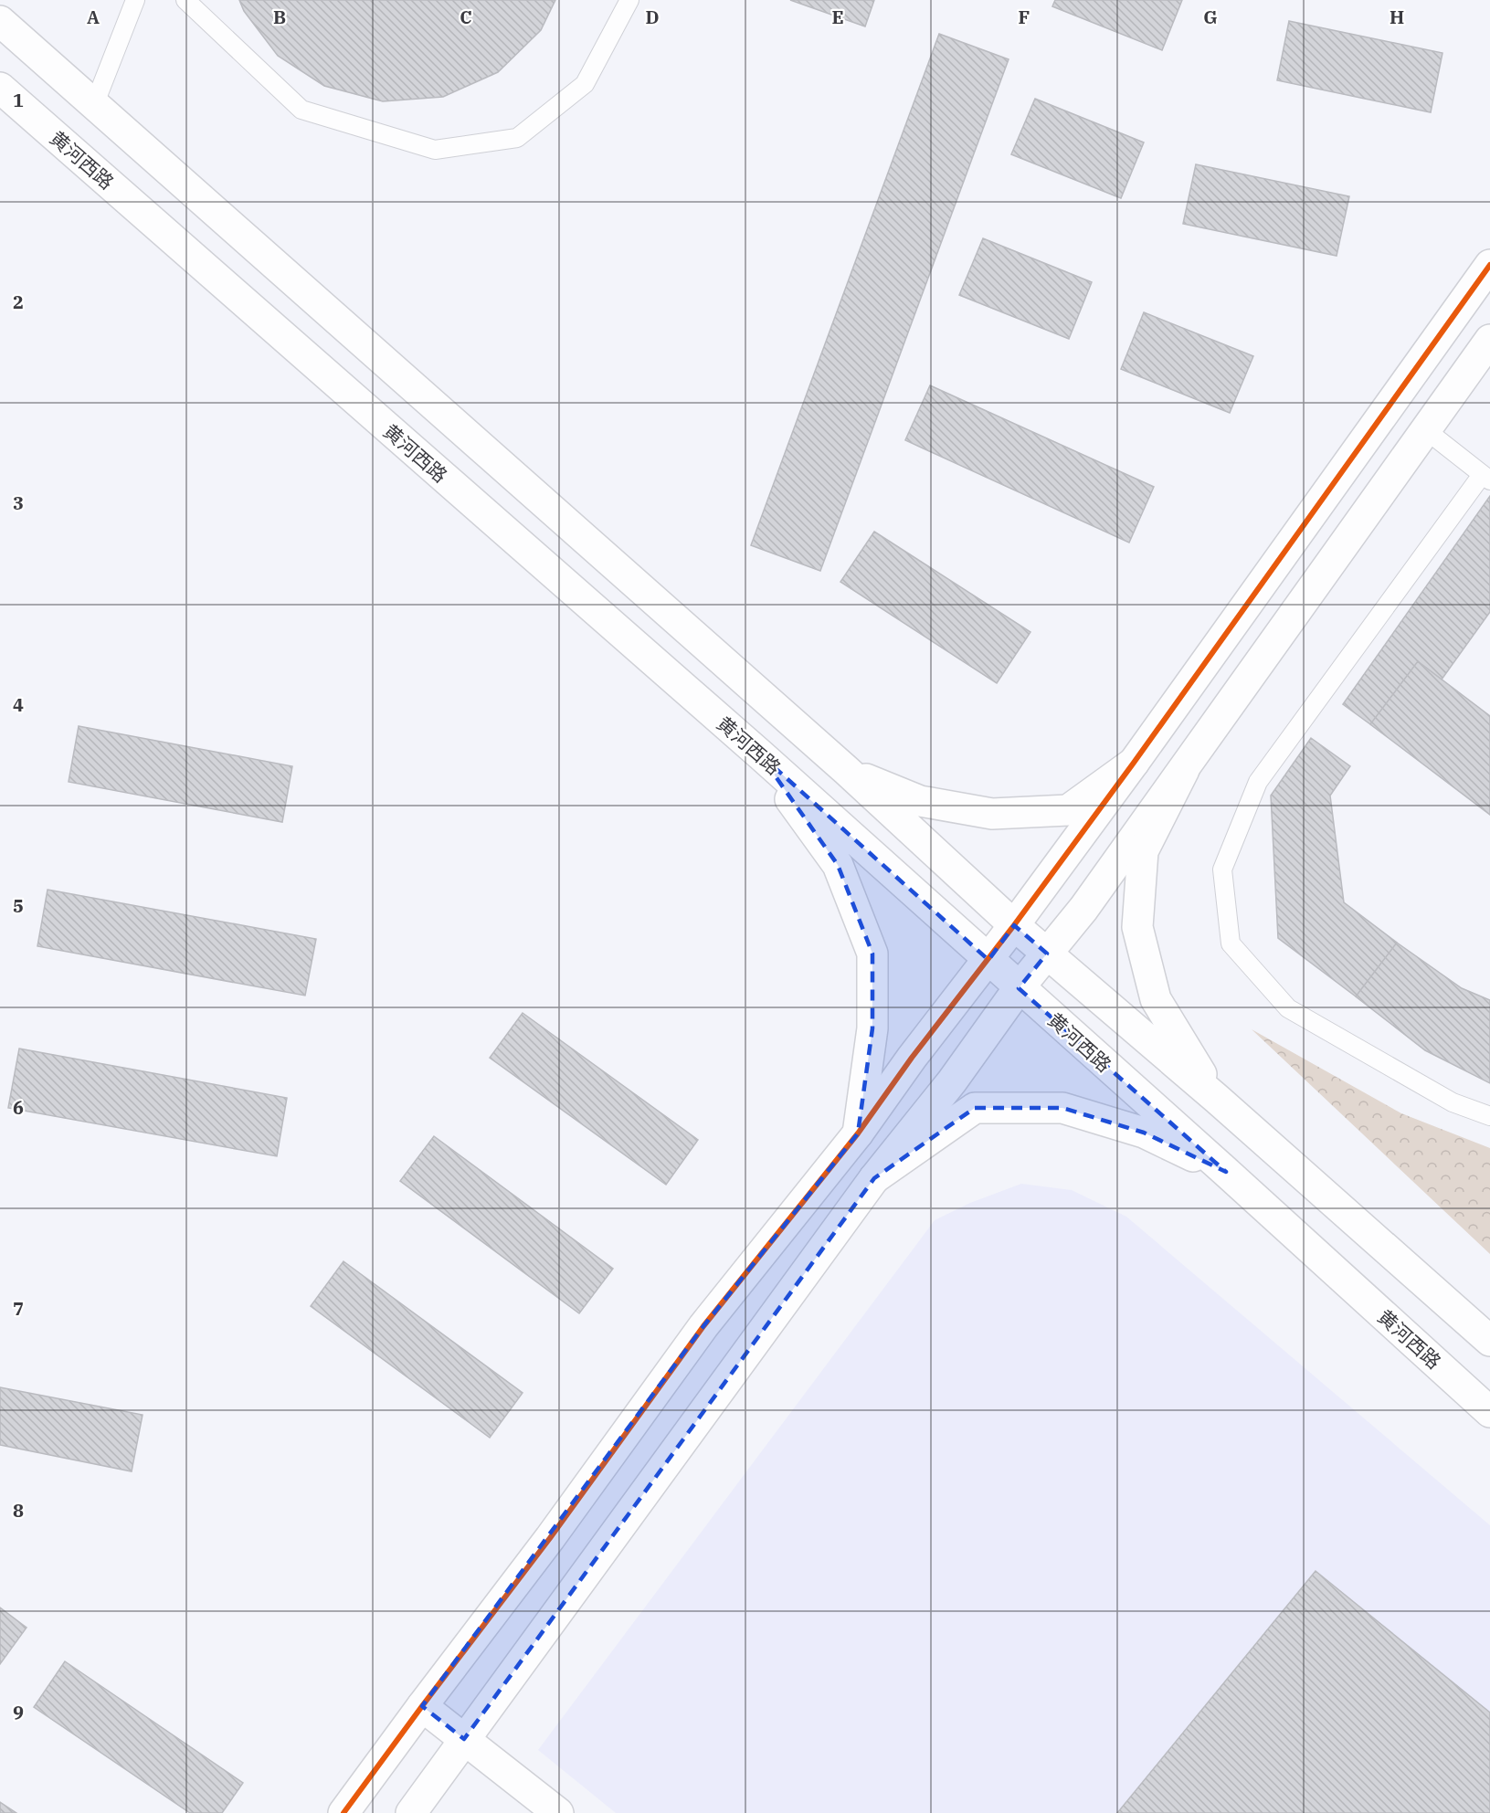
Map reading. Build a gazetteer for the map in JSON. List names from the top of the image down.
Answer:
{
  "streets": {
    "main road": ["黄河西路"]
  },
  "grid": {
    "columns": [
      "A",
      "B",
      "C",
      "D",
      "E",
      "F",
      "G",
      "H"
    ],
    "rows": [
      "1",
      "2",
      "3",
      "4",
      "5",
      "6",
      "7",
      "8",
      "9"
    ]
  }
}
